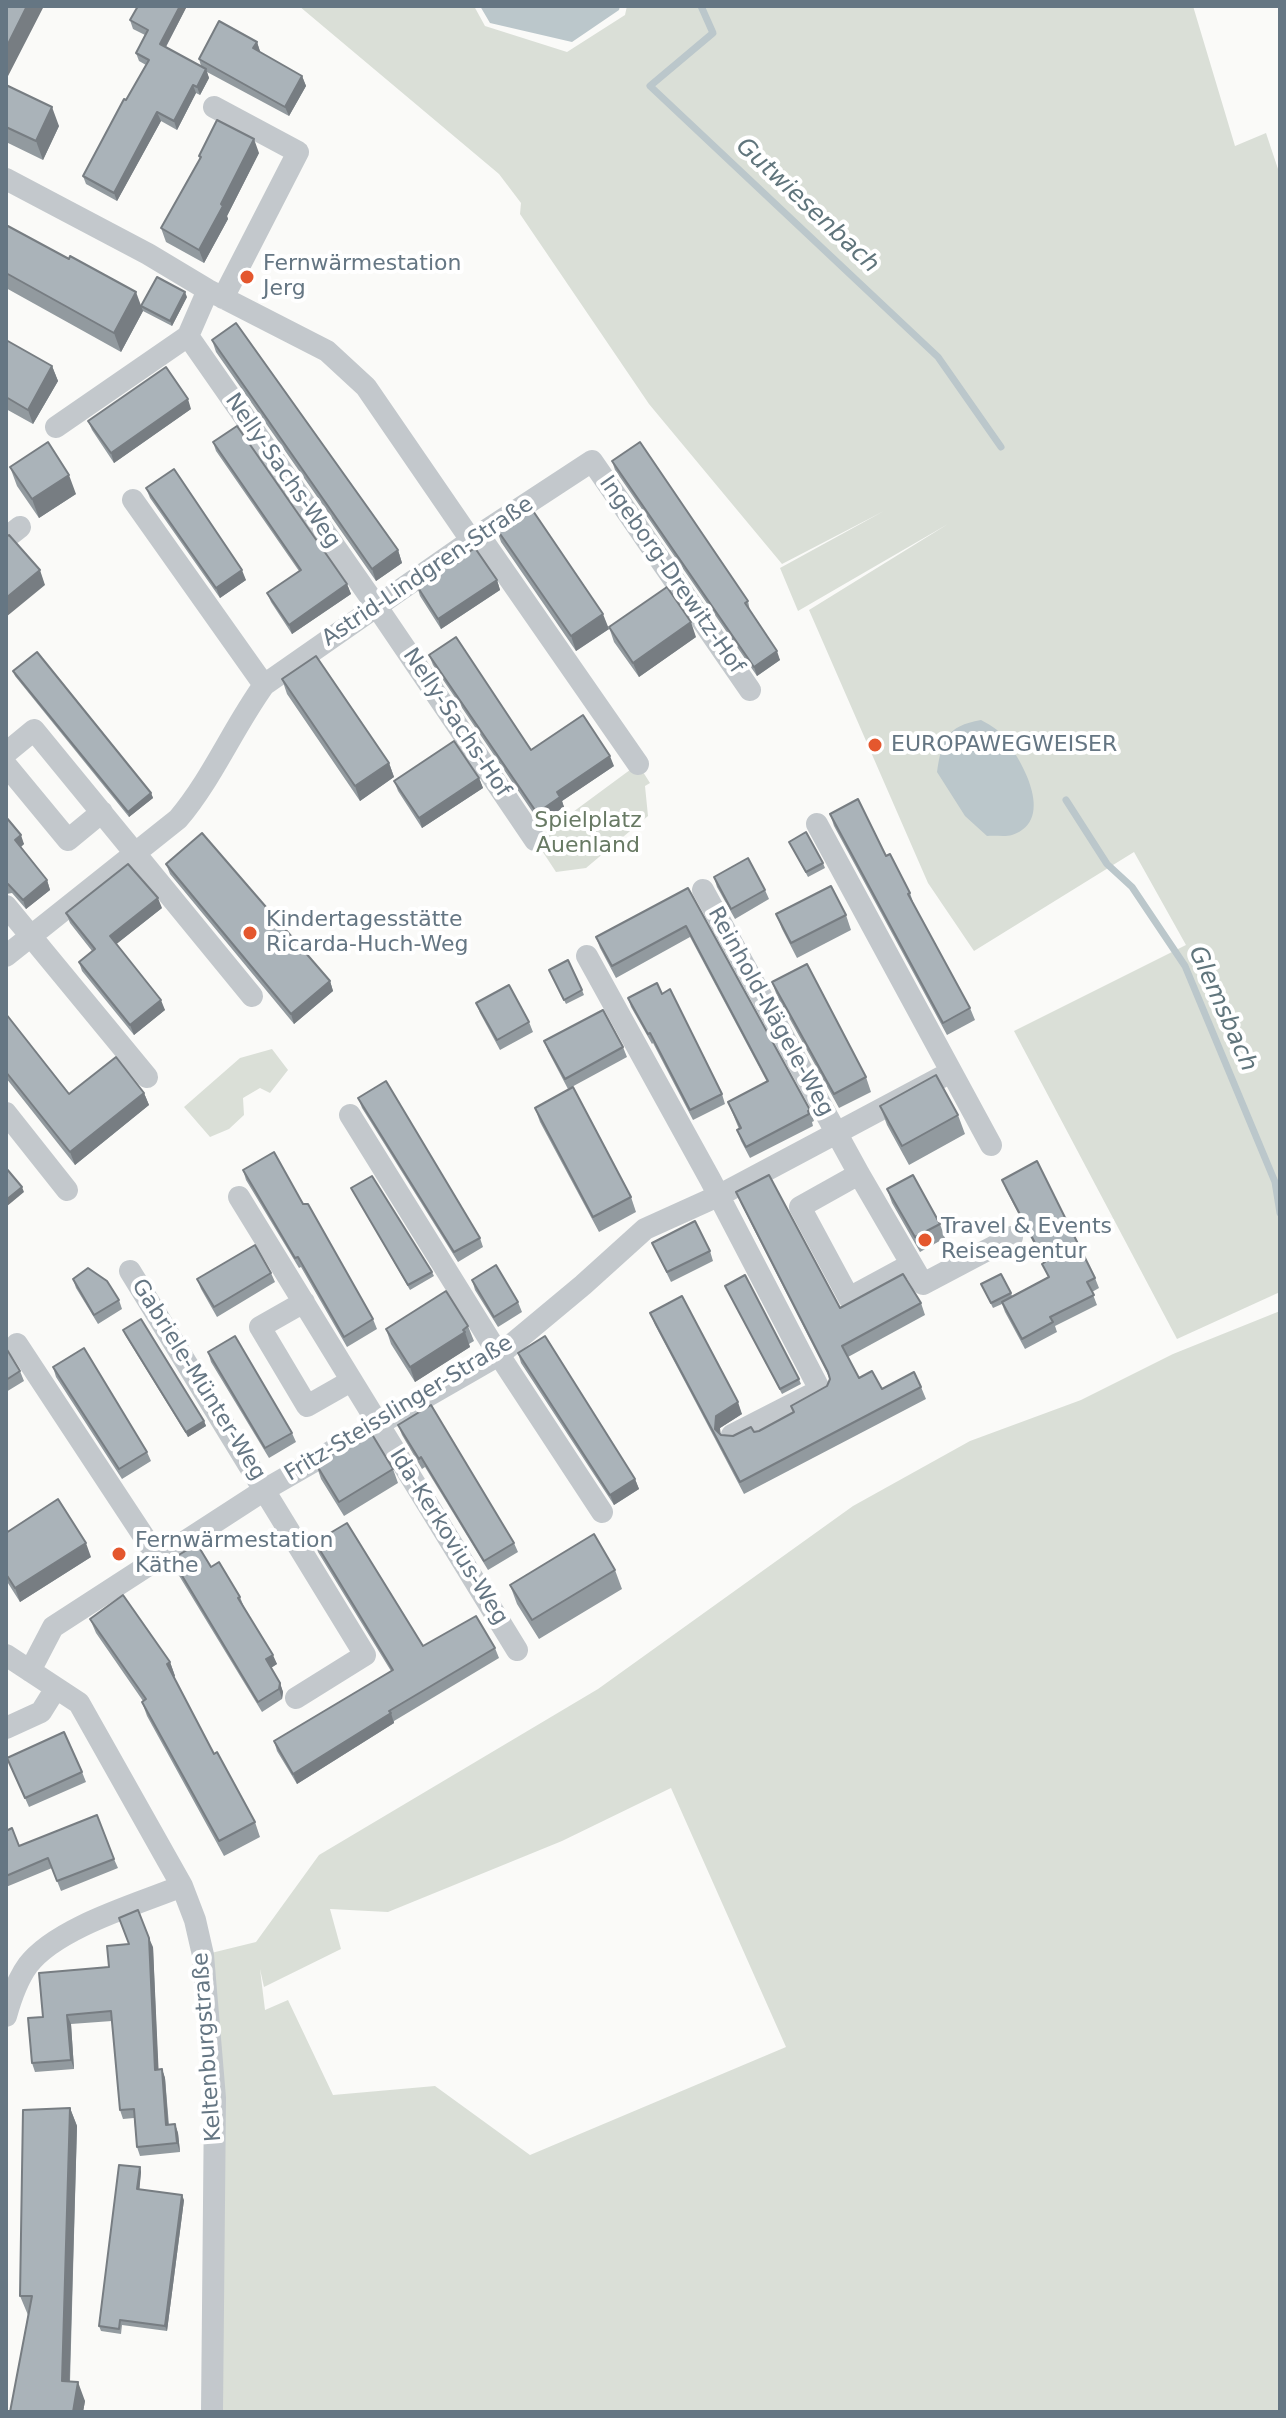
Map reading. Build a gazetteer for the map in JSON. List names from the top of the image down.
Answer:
{
  "streets": {
    "street": [
      "Nelly-Sachs-Weg",
      "Astrid-Lindgren-Straße",
      "Ingeborg-Drewitz-Hof",
      "Nelly-Sachs-Hof",
      "Reinhold-Nägele-Weg",
      "Gabriele-Münter-Weg",
      "Fritz-Steisslinger-Straße",
      "Ida-Kerkovius-Weg",
      "Keltenburgstraße"
    ]
  },
  "crossings": [
    ["Nelly-Sachs-Weg", "Astrid-Lindgren-Straße"],
    ["Nelly-Sachs-Weg", "Nelly-Sachs-Hof"],
    ["Astrid-Lindgren-Straße", "Ingeborg-Drewitz-Hof"],
    ["Astrid-Lindgren-Straße", "Nelly-Sachs-Hof"],
    ["Reinhold-Nägele-Weg", "Fritz-Steisslinger-Straße"],
    ["Gabriele-Münter-Weg", "Fritz-Steisslinger-Straße"],
    ["Fritz-Steisslinger-Straße", "Ida-Kerkovius-Weg"],
    ["Fritz-Steisslinger-Straße", "Keltenburgstraße"]
  ],
  "water": ["Gutwiesenbach", "Glemsbach"],
  "parks": ["Spielplatz Auenland"],
  "places": [
    "Fernwärmestation Jerg",
    "EUROPAWEGWEISER",
    "Kindertagesstätte Ricarda-Huch-Weg",
    "Travel & Events Reiseagentur",
    "Fernwärmestation Käthe"
  ]
}
